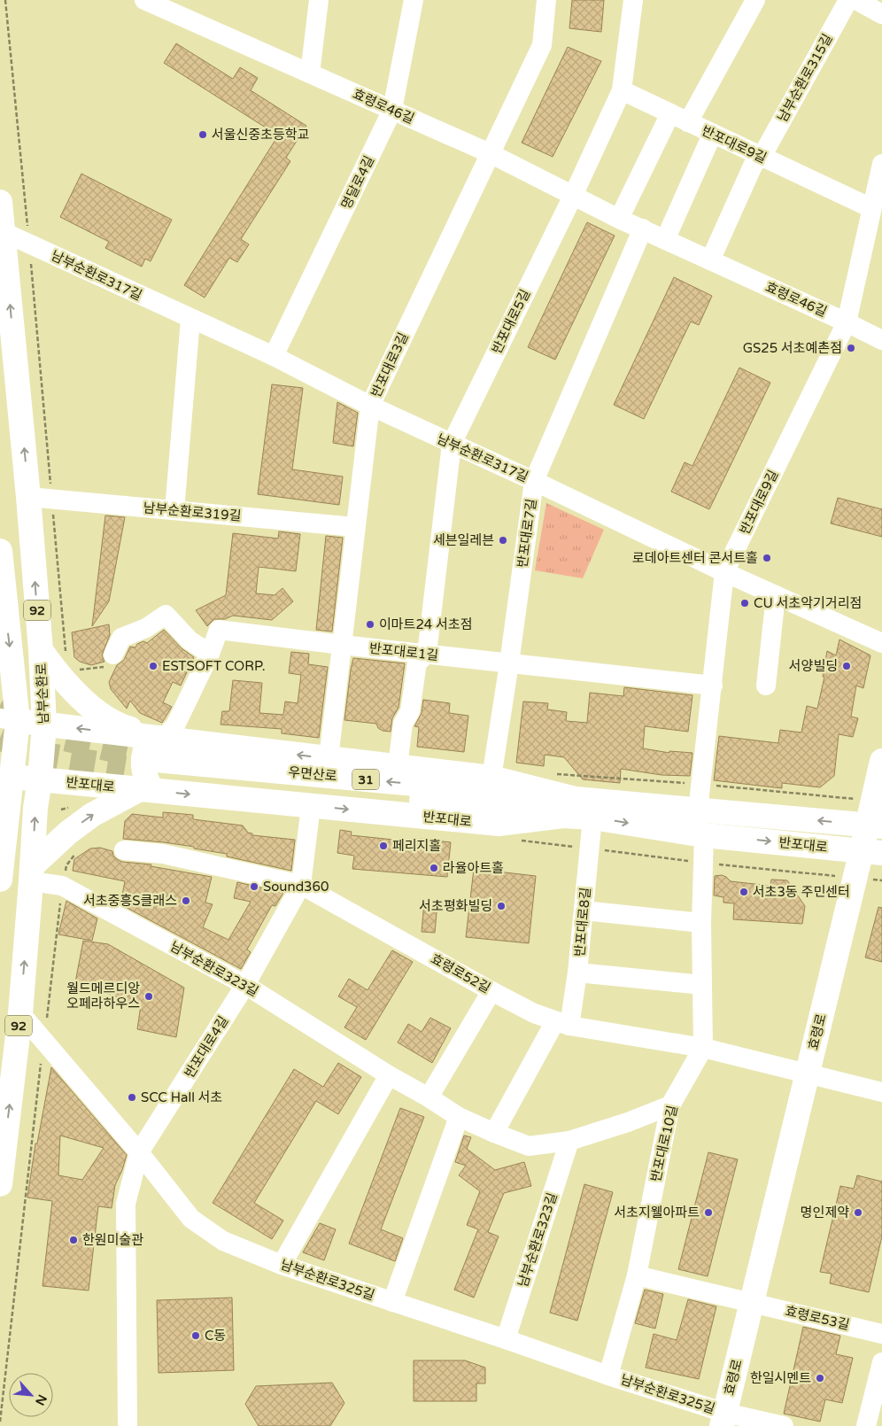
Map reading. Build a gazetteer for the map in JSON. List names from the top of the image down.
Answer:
{
  "streets": {
    "main road": [
      "92",
      "남부순환로",
      "우면산로",
      "31",
      "반포대로",
      "효령로"
    ],
    "street": [
      "남부순환로315길",
      "효령로46길",
      "반포대로9길",
      "명달로4길",
      "남부순환로317길",
      "반포대로5길",
      "반포대로3길",
      "남부순환로319길",
      "반포대로7길",
      "반포대로1길",
      "반포대로8길",
      "남부순환로323길",
      "효령로52길",
      "반포대로4길",
      "반포대로10길",
      "남부순환로325길",
      "효령로53길"
    ]
  },
  "crossings": [
    ["남부순환로315길", "반포대로9길"],
    ["효령로46길", "반포대로9길"],
    ["효령로46길", "명달로4길"],
    ["효령로46길", "반포대로5길"],
    ["효령로46길", "반포대로3길"],
    ["효령로46길", "반포대로7길"],
    ["반포대로9길", "남부순환로317길"],
    ["반포대로9길", "반포대로5길"],
    ["반포대로9길", "반포대로1길"],
    ["반포대로9길", "반포대로"],
    ["명달로4길", "남부순환로317길"],
    ["남부순환로317길", "반포대로5길"],
    ["남부순환로317길", "반포대로3길"],
    ["남부순환로317길", "반포대로7길"],
    ["남부순환로317길", "남부순환로"],
    ["반포대로5길", "반포대로1길"],
    ["반포대로3길", "남부순환로319길"],
    ["반포대로3길", "반포대로1길"],
    ["반포대로3길", "반포대로"],
    ["남부순환로319길", "남부순환로"],
    ["반포대로7길", "반포대로1길"],
    ["반포대로7길", "반포대로"],
    ["반포대로1길", "우면산로"],
    ["반포대로1길", "반포대로"],
    ["남부순환로", "반포대로"],
    ["남부순환로", "남부순환로323길"],
    ["남부순환로", "남부순환로325길"],
    ["우면산로", "반포대로"],
    ["반포대로", "반포대로8길"],
    ["반포대로", "효령로"],
    ["반포대로", "반포대로4길"],
    ["반포대로8길", "효령로52길"],
    ["남부순환로323길", "반포대로4길"],
    ["남부순환로323길", "반포대로10길"],
    ["남부순환로323길", "남부순환로325길"],
    ["효령로52길", "효령로"],
    ["효령로52길", "반포대로4길"],
    ["효령로52길", "반포대로10길"],
    ["효령로", "남부순환로325길"],
    ["효령로", "효령로53길"],
    ["반포대로4길", "남부순환로325길"],
    ["반포대로10길", "남부순환로325길"]
  ],
  "places": [
    "서울신중초등학교",
    "GS25 서초예촌점",
    "세븐일레븐",
    "로데아트센터 콘서트홀",
    "CU 서초악기거리점",
    "이마트24 서초점",
    "ESTSOFT CORP.",
    "서양빌딩",
    "페리지홀",
    "라율아트홀",
    "Sound360",
    "서초3동 주민센터",
    "서초중흥S클래스",
    "서초평화빌딩",
    "월드메르디앙 오페라하우스",
    "SCC Hall 서초",
    "서초지웰아파트",
    "명인제약",
    "한원미술관",
    "C동",
    "한일시멘트"
  ],
  "north": "bottom right"
}
